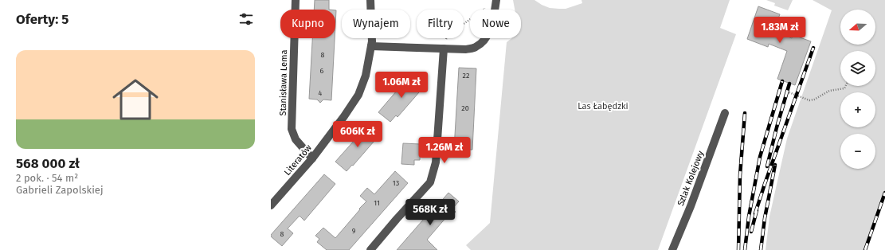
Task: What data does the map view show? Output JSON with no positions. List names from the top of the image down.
{
  "streets": {
    "street": ["Stanisława Lema", "Literatów", "Szlak Kolejowy"]
  },
  "crossings": [
    ["Stanisława Lema", "Literatów"]
  ],
  "parks": ["Las Łabędzki"],
  "house_numbers": [
    "8",
    "6",
    "22",
    "4",
    "20",
    "13",
    "11",
    "9",
    "8"
  ],
  "north": "left",
  "page": {
    "heading": "Oferty: 5",
    "map_buttons": ["+", "−"],
    "chip": [
      "Kupno",
      "Wynajem",
      "Filtry",
      "Nowe"
    ],
    "price": [
      "1.83M zł",
      "1.06M zł",
      "606K zł",
      "1.26M zł",
      "568K zł"
    ],
    "list": [
      {
        "name": "568 000 zł",
        "note": "2 pok. · 54 m² · Gabrieli Zapolskiej"
      }
    ]
  }
}
